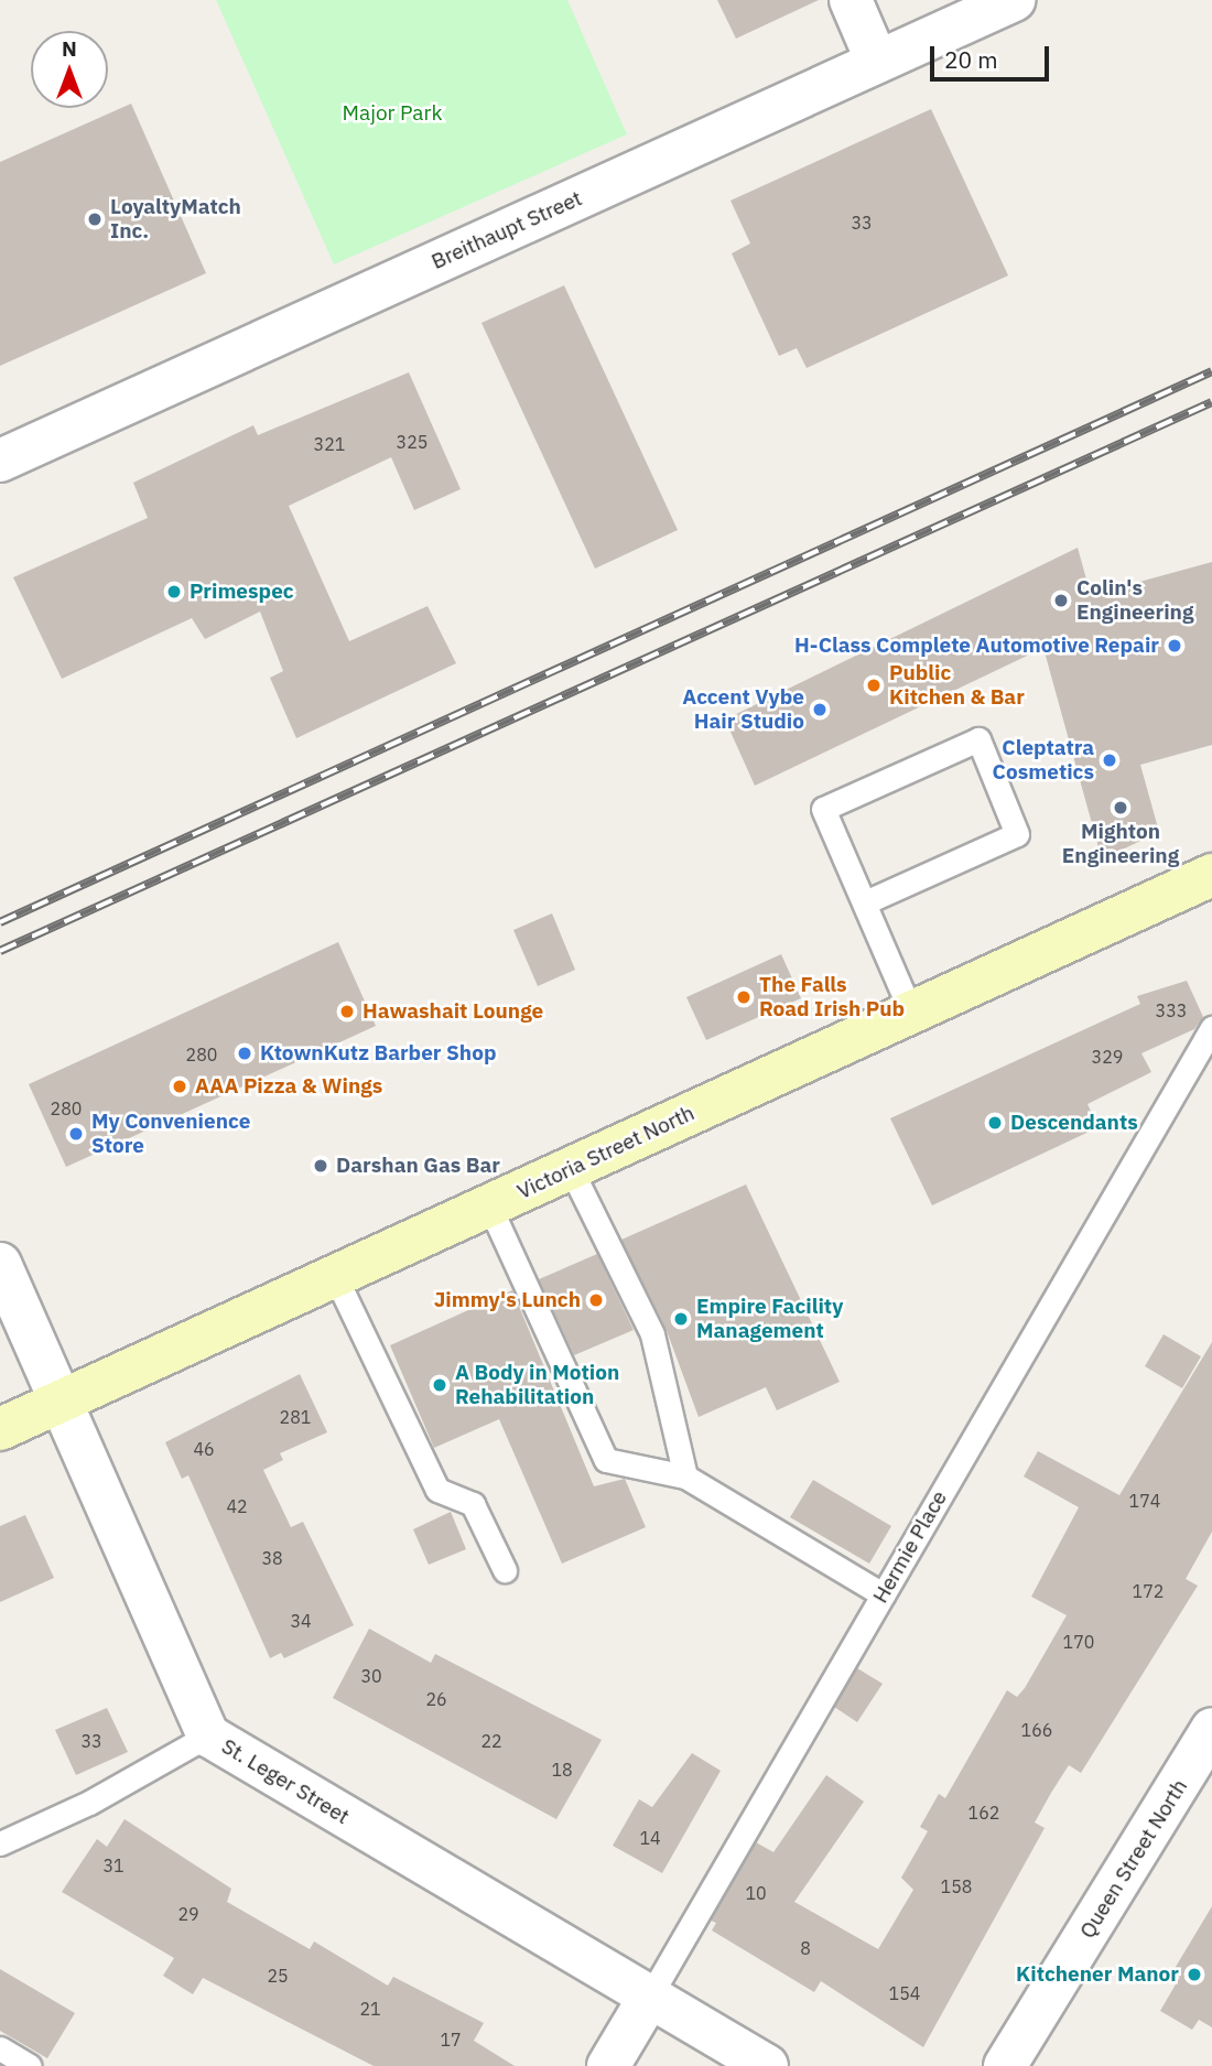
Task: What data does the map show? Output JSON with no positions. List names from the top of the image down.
{
  "streets": {
    "main road": ["Victoria Street North"],
    "street": [
      "Breithaupt Street",
      "Hermie Place",
      "St. Leger Street",
      "Queen Street North"
    ]
  },
  "crossings": [
    ["Victoria Street North", "St. Leger Street"],
    ["Hermie Place", "St. Leger Street"]
  ],
  "parks": ["Major Park"],
  "places": [
    "LoyaltyMatch Inc.",
    "Primespec",
    "Colin's Engineering",
    "H-Class Complete Automotive Repair",
    "Public Kitchen & Bar",
    "Accent Vybe Hair Studio",
    "Cleptatra Cosmetics",
    "Mighton Engineering",
    "The Falls Road Irish Pub",
    "Hawashait Lounge",
    "KtownKutz Barber Shop",
    "AAA Pizza & Wings",
    "Descendants",
    "My Convenience Store",
    "Darshan Gas Bar",
    "Jimmy's Lunch",
    "Empire Facility Management",
    "A Body in Motion Rehabilitation",
    "Kitchener Manor"
  ],
  "house_numbers": [
    "33",
    "325",
    "321",
    "333",
    "280",
    "329",
    "280",
    "281",
    "46",
    "174",
    "42",
    "38",
    "172",
    "34",
    "170",
    "30",
    "26",
    "166",
    "33",
    "22",
    "18",
    "162",
    "14",
    "31",
    "158",
    "10",
    "29",
    "8",
    "25",
    "154",
    "21",
    "17"
  ],
  "scale_bar": "20 m",
  "north": "top"
}
